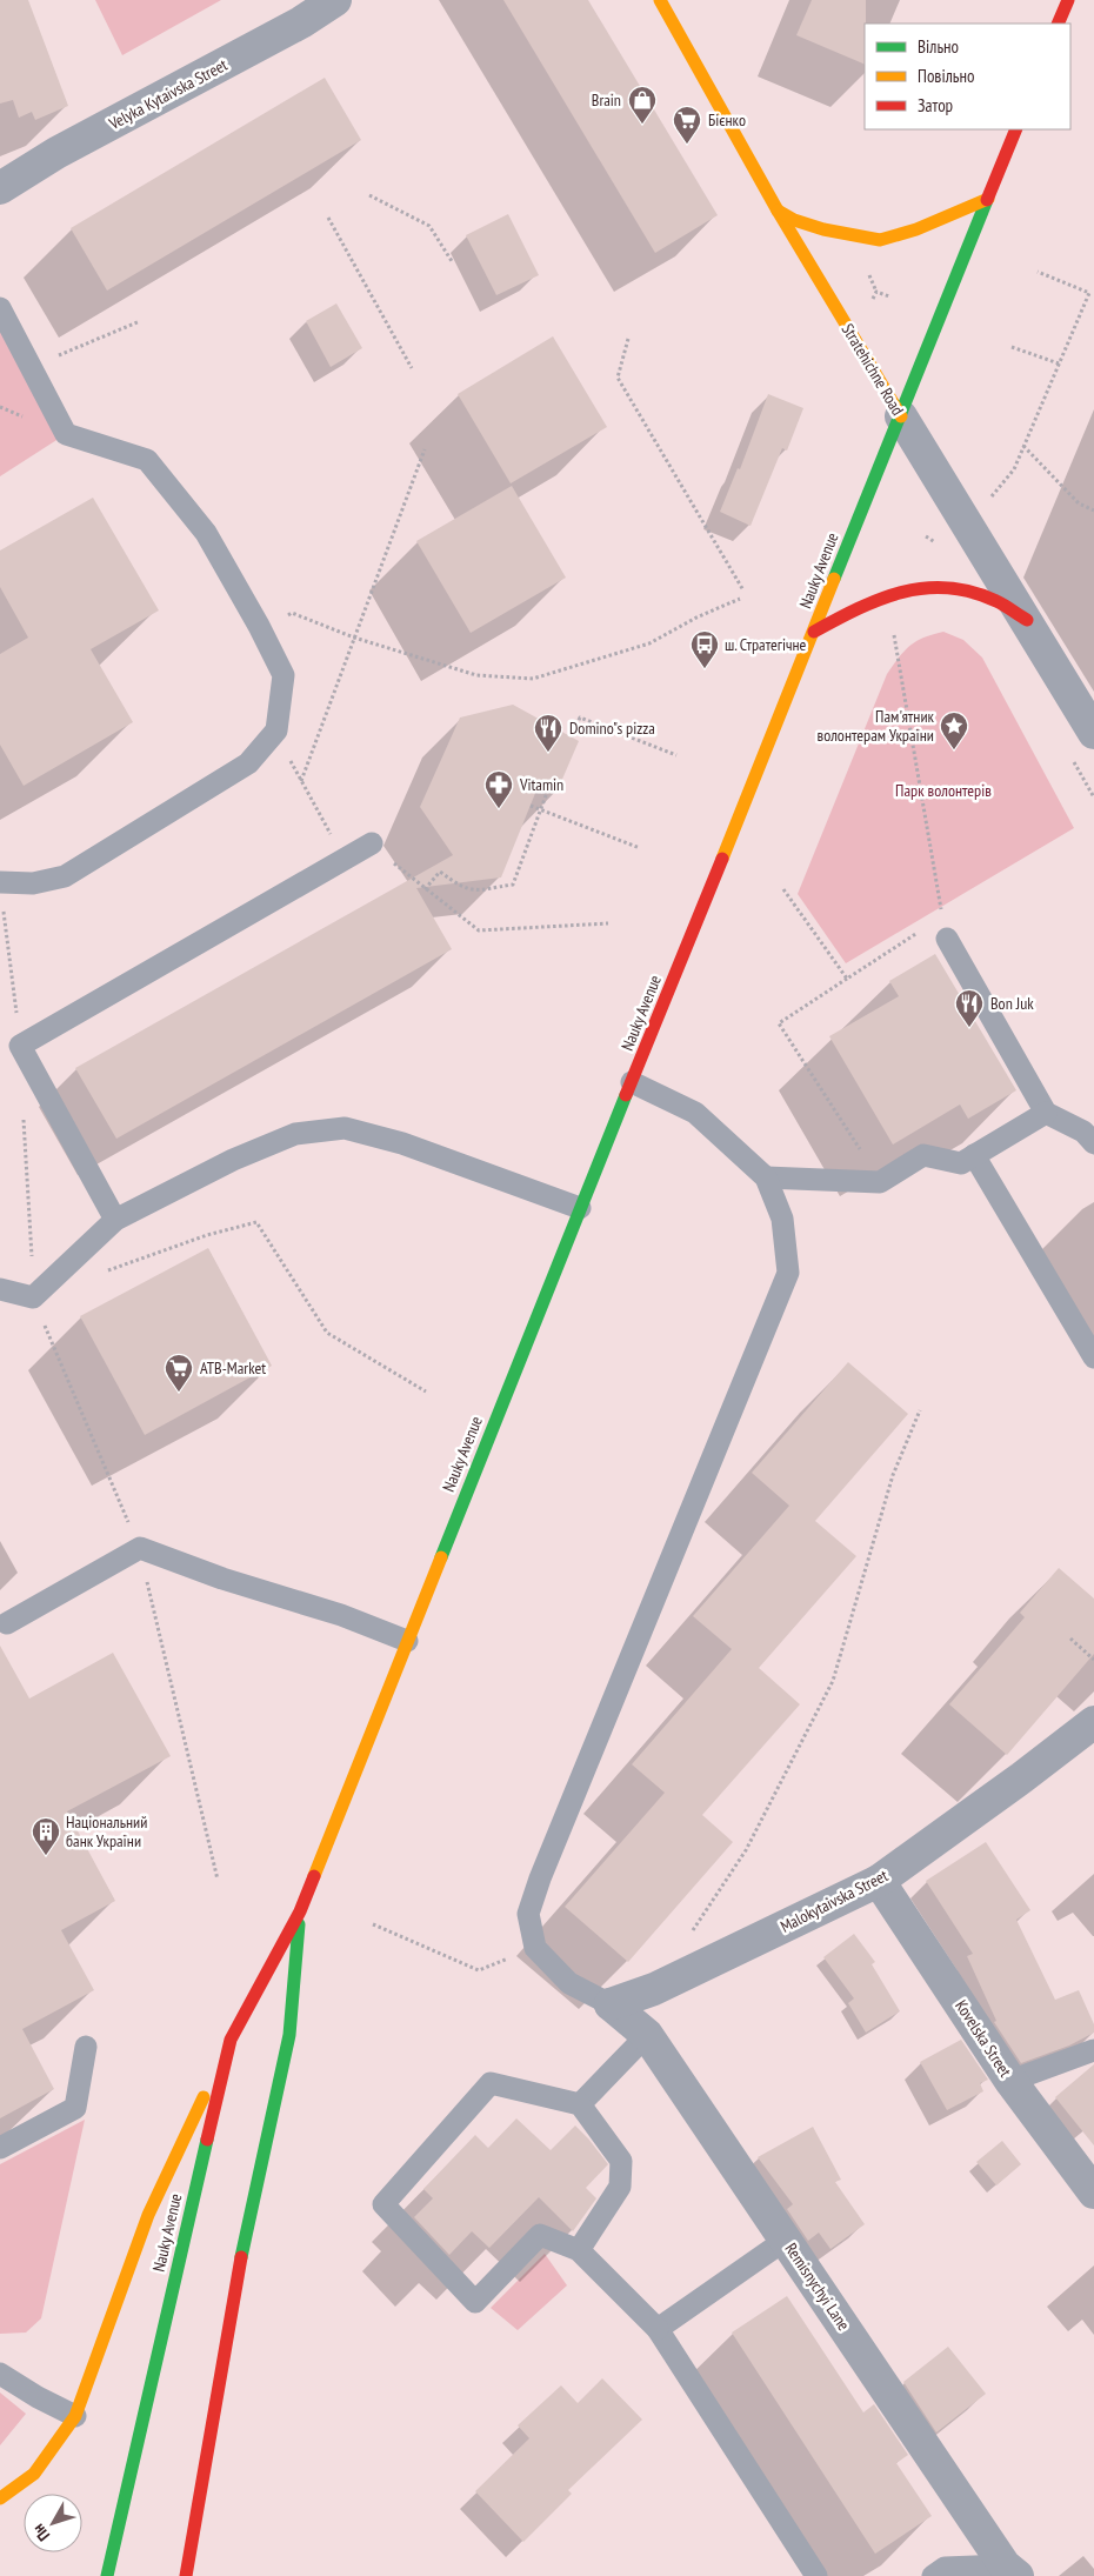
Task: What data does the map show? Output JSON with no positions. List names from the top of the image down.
{
  "streets": {
    "main road": ["Stratehichne Road", "Nauky Avenue"],
    "street": [
      "Velyka Kytaivska Street",
      "Malokytaivska Street",
      "Kovelska Street",
      "Remisnychyi Lane"
    ]
  },
  "crossings": [
    ["Stratehichne Road", "Nauky Avenue"],
    ["Malokytaivska Street", "Kovelska Street"],
    ["Malokytaivska Street", "Remisnychyi Lane"]
  ],
  "parks": ["Парк волонтерів"],
  "places": {
    "shop": ["Brain"],
    "supermarket": ["Бієнко", "ATB-Market"],
    "bus stop": ["ш. Стратегічне"],
    "place": ["Пам'ятник волонтерам України"],
    "restaurant": ["Domino\"s pizza", "Bon Juk"],
    "pharmacy": ["Vitamin"],
    "building": ["Національний банк України"]
  },
  "legend": ["Вільно", "Повільно", "Затор"],
  "north": "bottom left"
}
